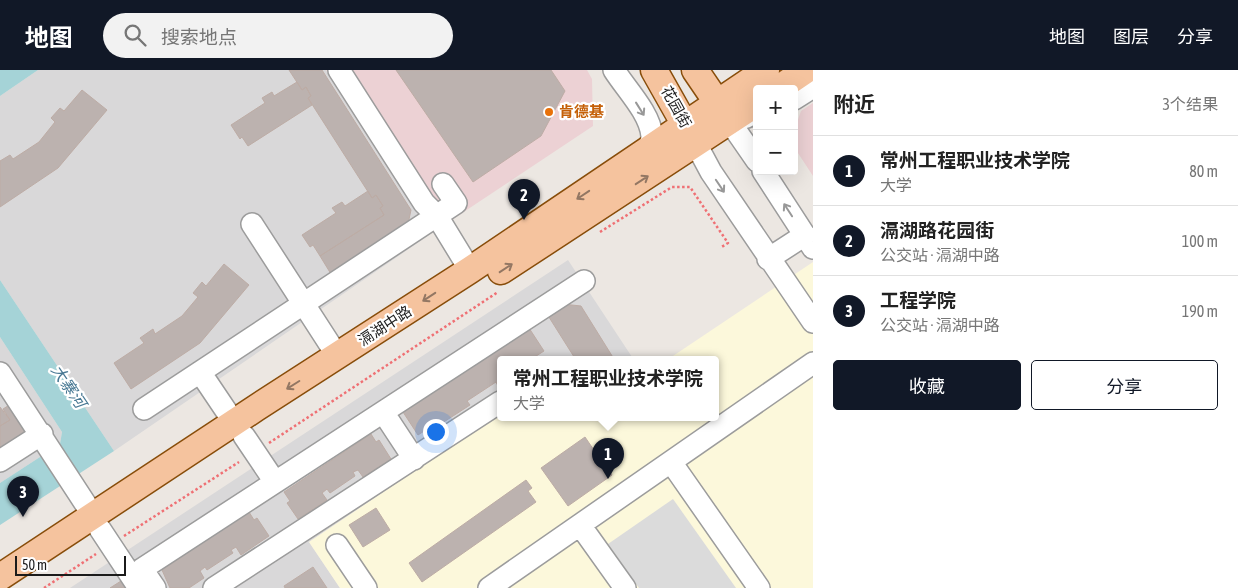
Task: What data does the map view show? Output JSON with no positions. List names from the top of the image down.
{
  "streets": {
    "main road": ["花园街", "滆湖中路"]
  },
  "crossings": [
    ["花园街", "滆湖中路"]
  ],
  "water": ["大寨河"],
  "places": ["肯德基"],
  "scale_bar": "50 m",
  "page": {
    "header": "地图",
    "search": "搜索地点",
    "nav": ["地图", "图层", "分享"],
    "heading": ["附近", "3个结果"],
    "map_buttons": ["+", "−"],
    "list": [
      {
        "mark": "1",
        "name": "常州工程职业技术学院",
        "note": "大学",
        "value": "80 m"
      },
      {
        "mark": "2",
        "name": "滆湖路花园街",
        "note": "公交站 · 滆湖中路",
        "value": "100 m"
      },
      {
        "mark": "3",
        "name": "工程学院",
        "note": "公交站 · 滆湖中路",
        "value": "190 m"
      }
    ],
    "pins": ["2", "1", "3"],
    "buttons": ["收藏", "分享"],
    "popup": ["常州工程职业技术学院", "大学"],
    "scale": "50 m"
  }
}
